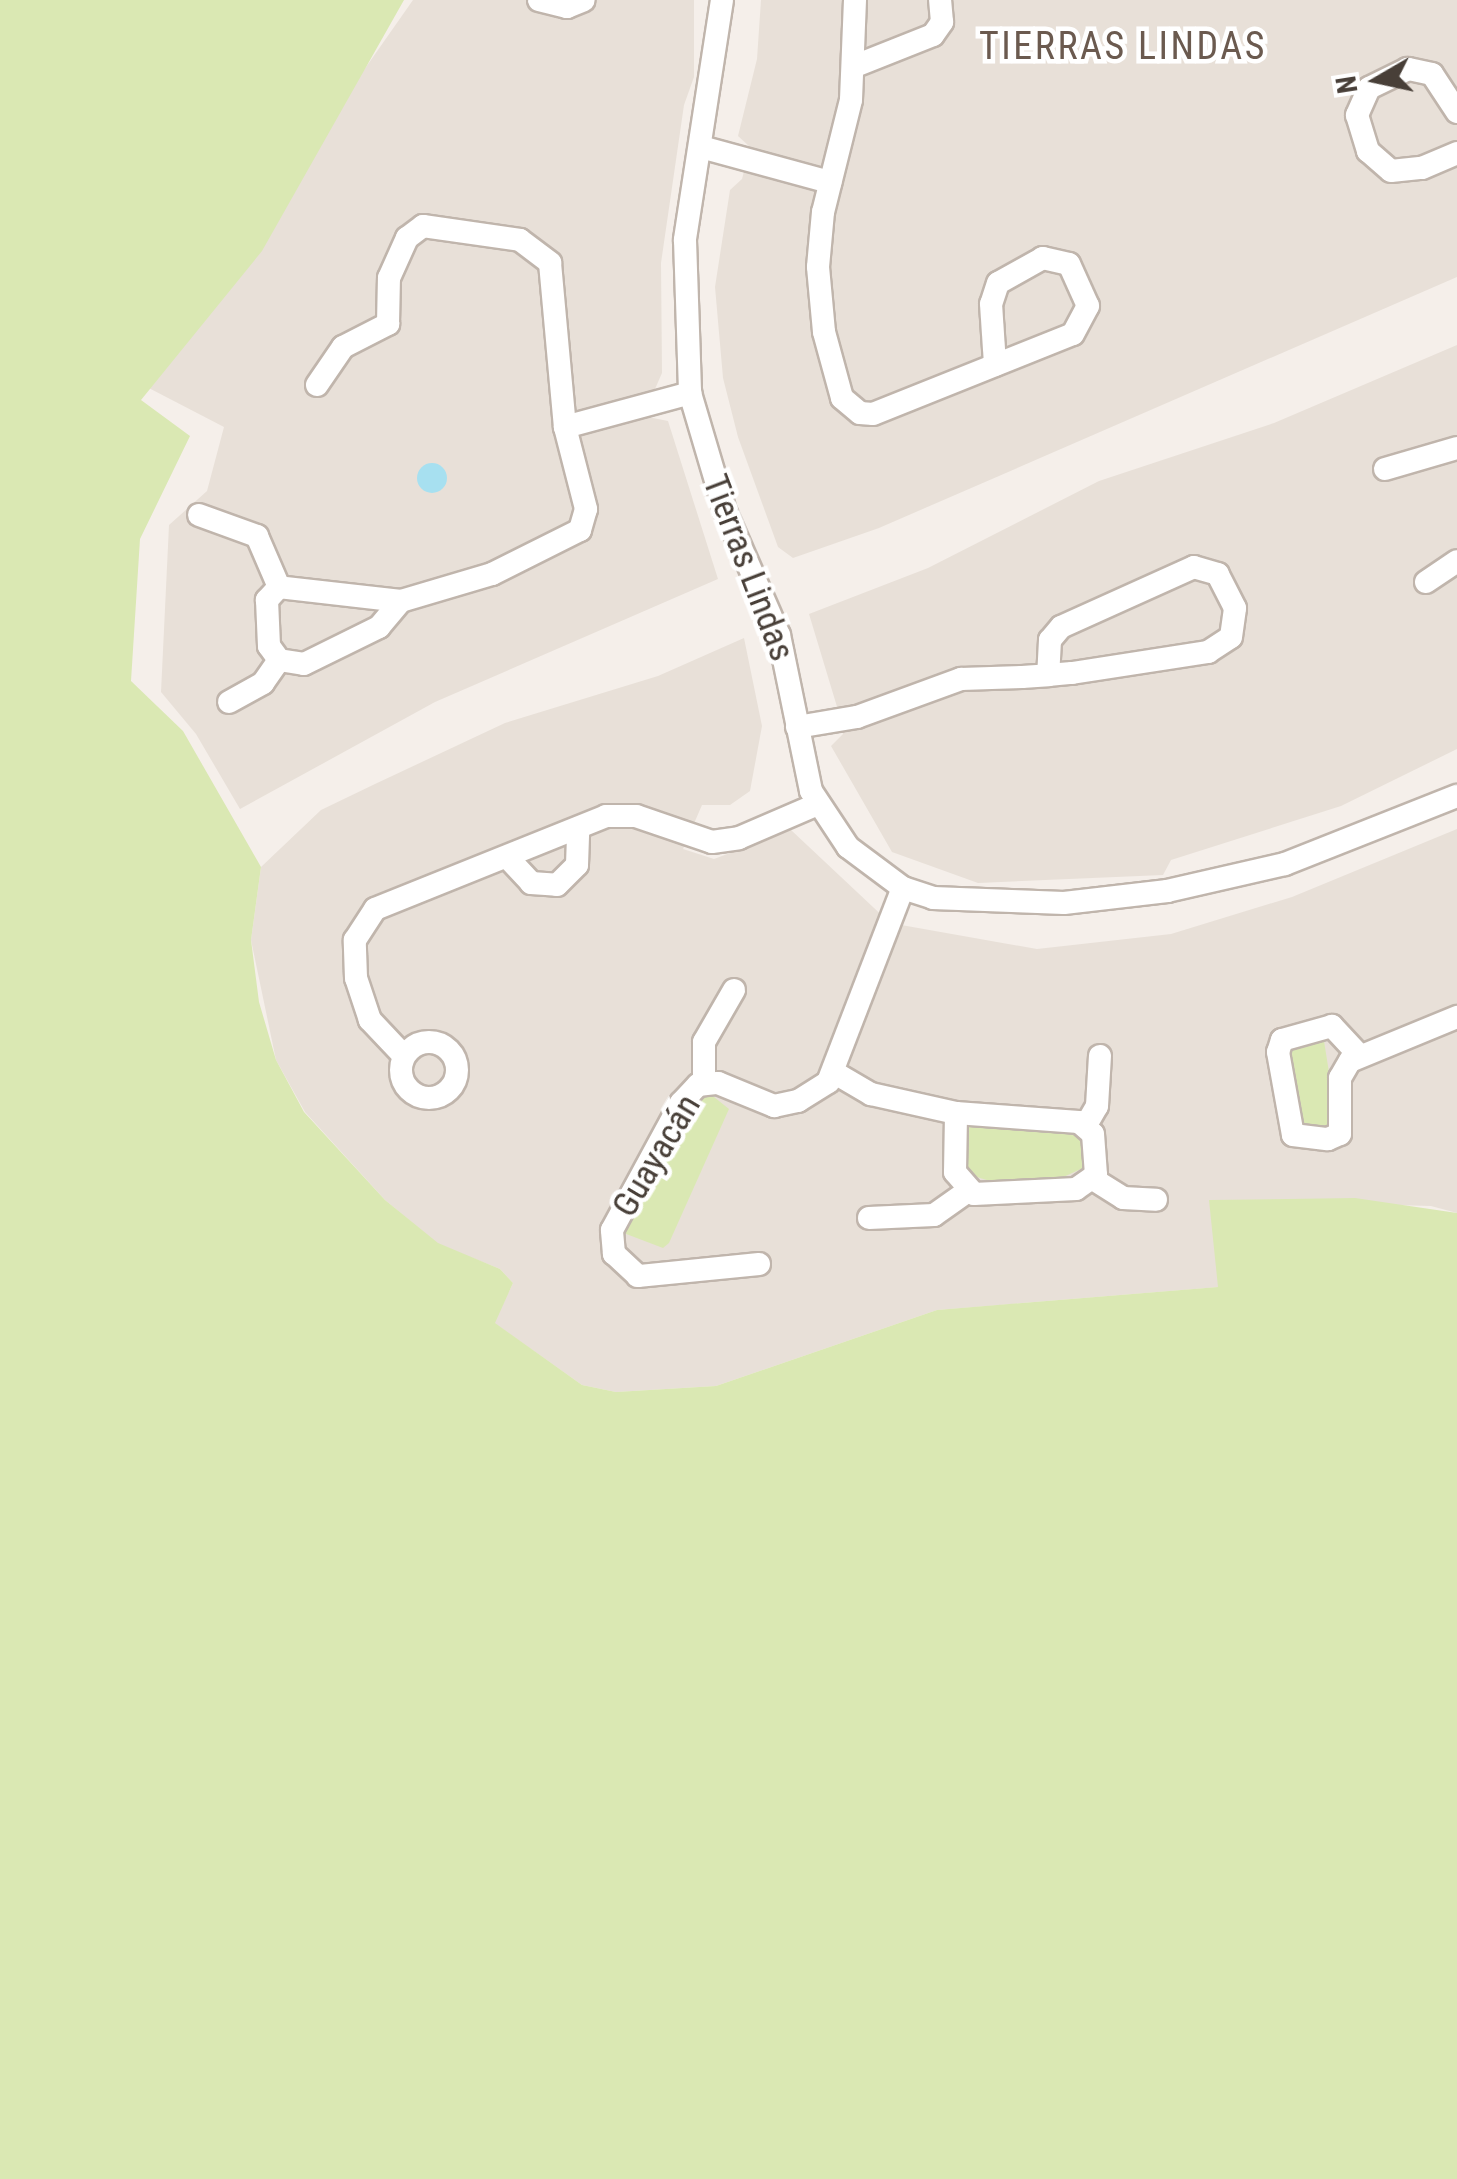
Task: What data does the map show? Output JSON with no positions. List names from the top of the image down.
{
  "streets": {
    "street": ["Tierras Lindas", "Guayacán"]
  },
  "districts": ["TIERRAS LINDAS"],
  "north": "left"
}
